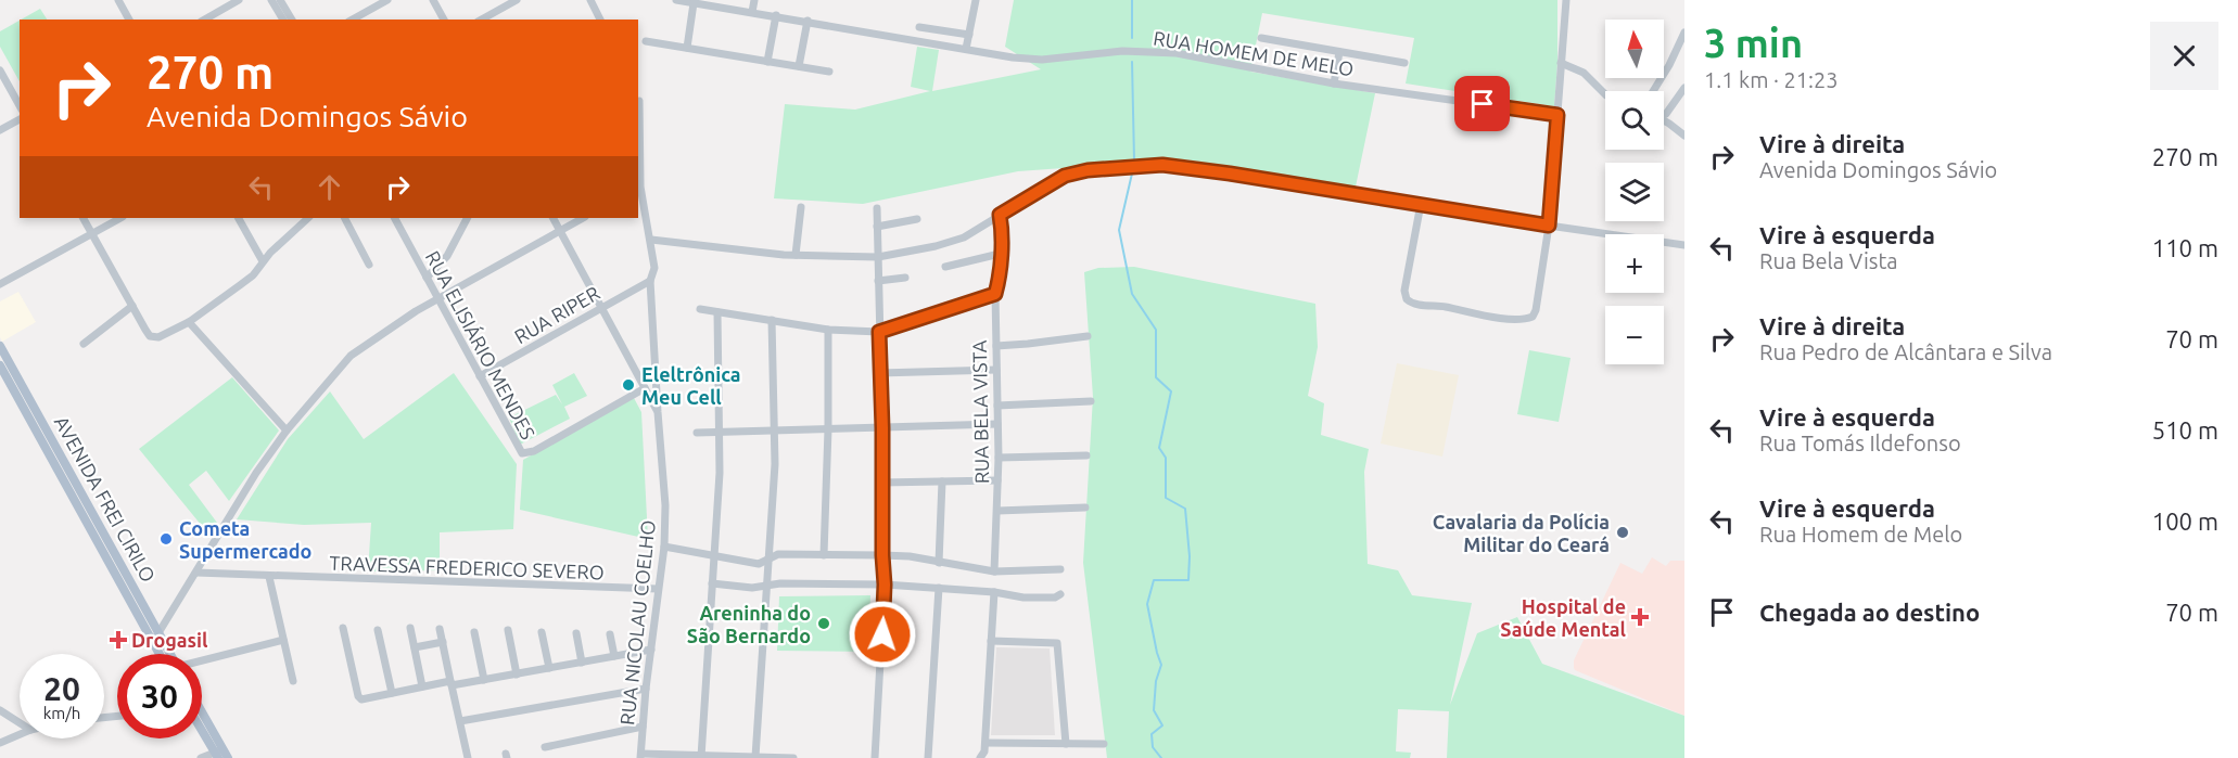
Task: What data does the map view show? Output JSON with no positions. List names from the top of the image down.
{
  "streets": {
    "main road": ["AVENIDA FREI CIRILO"],
    "street": [
      "RUA HOMEM DE MELO",
      "RUA RIPER",
      "RUA ELISIÁRIO MENDES",
      "RUA BELA VISTA",
      "TRAVESSA FREDERICO SEVERO",
      "RUA NICOLAU COELHO"
    ]
  },
  "crossings": [
    ["RUA RIPER", "RUA ELISIÁRIO MENDES"],
    ["RUA RIPER", "RUA NICOLAU COELHO"],
    ["TRAVESSA FREDERICO SEVERO", "RUA NICOLAU COELHO"]
  ],
  "places": {
    "other": [
      "Eleltrônica Meu Cell",
      "Cavalaria da Polícia Militar do Ceará",
      "Cometa Supermercado",
      "Areninha do São Bernardo"
    ],
    "health": ["Hospital de Saúde Mental", "Drogasil"]
  },
  "north": "top",
  "page": {
    "heading": ["3 min", "1.1 km · 21:23"],
    "map_buttons": ["+", "−"],
    "turn": ["270 m", "Avenida Domingos Sávio"],
    "list": [
      {
        "name": "Vire à direita",
        "note": "Avenida Domingos Sávio",
        "value": "270 m"
      },
      {
        "name": "Vire à esquerda",
        "note": "Rua Bela Vista",
        "value": "110 m"
      },
      {
        "name": "Vire à direita",
        "note": "Rua Pedro de Alcântara e Silva",
        "value": "70 m"
      },
      {
        "name": "Vire à esquerda",
        "note": "Rua Tomás Ildefonso",
        "value": "510 m"
      },
      {
        "name": "Vire à esquerda",
        "note": "Rua Homem de Melo",
        "value": "100 m"
      },
      {
        "name": "Chegada ao destino",
        "value": "70 m"
      }
    ],
    "speed": "20 km/h",
    "limit": "30"
  }
}
